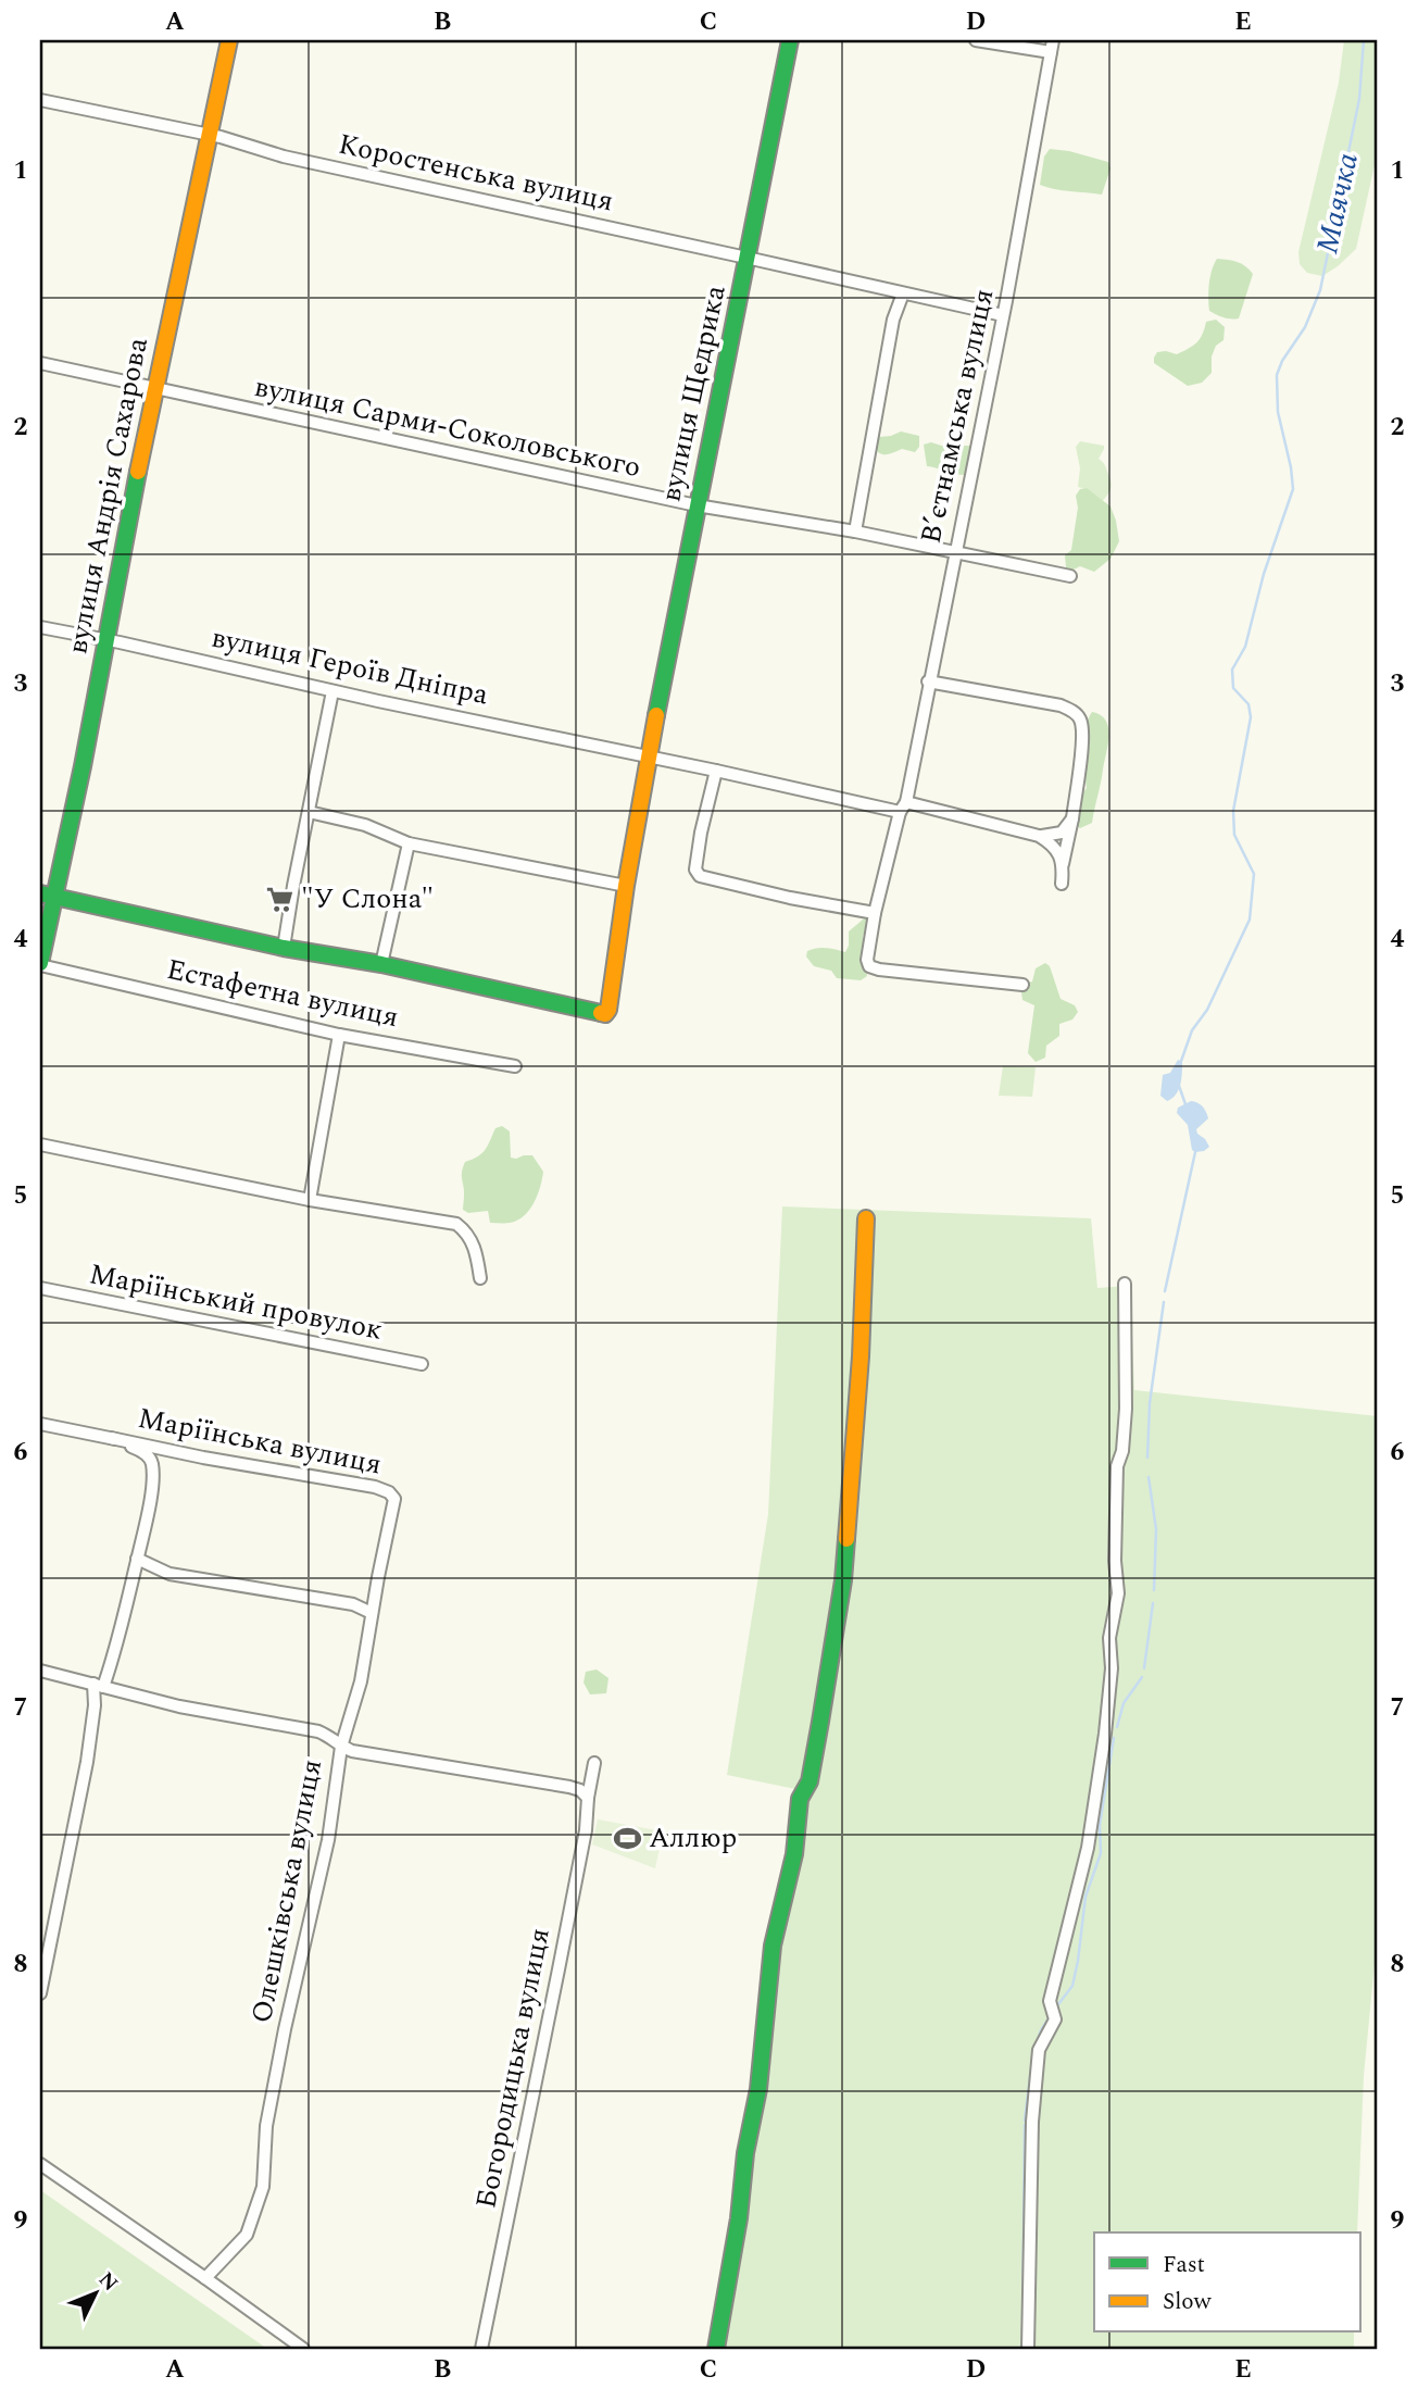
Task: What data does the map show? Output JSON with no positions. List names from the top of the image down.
{
  "streets": {
    "street": [
      "Коростенська вулиця",
      "вулиця Щедрика",
      "Вʼєтнамська вулиця",
      "вулиця Сарми-Соколовського",
      "вулиця Андрія Сахарова",
      "вулиця Героїв Дніпра",
      "Естафетна вулиця",
      "Маріїнський провулок",
      "Маріїнська вулиця",
      "Олешківська вулиця",
      "Богородицька вулиця"
    ]
  },
  "crossings": [
    ["Коростенська вулиця", "вулиця Щедрика"],
    ["Коростенська вулиця", "Вʼєтнамська вулиця"],
    ["Коростенська вулиця", "вулиця Андрія Сахарова"],
    ["вулиця Щедрика", "вулиця Сарми-Соколовського"],
    ["вулиця Щедрика", "вулиця Героїв Дніпра"],
    ["Вʼєтнамська вулиця", "вулиця Сарми-Соколовського"],
    ["Вʼєтнамська вулиця", "вулиця Героїв Дніпра"],
    ["вулиця Сарми-Соколовського", "вулиця Андрія Сахарова"],
    ["вулиця Андрія Сахарова", "вулиця Героїв Дніпра"],
    ["вулиця Андрія Сахарова", "Естафетна вулиця"],
    ["Маріїнська вулиця", "Олешківська вулиця"]
  ],
  "water": ["Маячка"],
  "places": {
    "supermarket": ["\"У Слона\""],
    "sports": ["Аллюр"]
  },
  "legend": ["Fast", "Slow"],
  "north": "top right",
  "grid": {
    "columns": [
      "A",
      "B",
      "C",
      "D",
      "E"
    ],
    "rows": [
      "1",
      "2",
      "3",
      "4",
      "5",
      "6",
      "7",
      "8",
      "9"
    ]
  }
}
